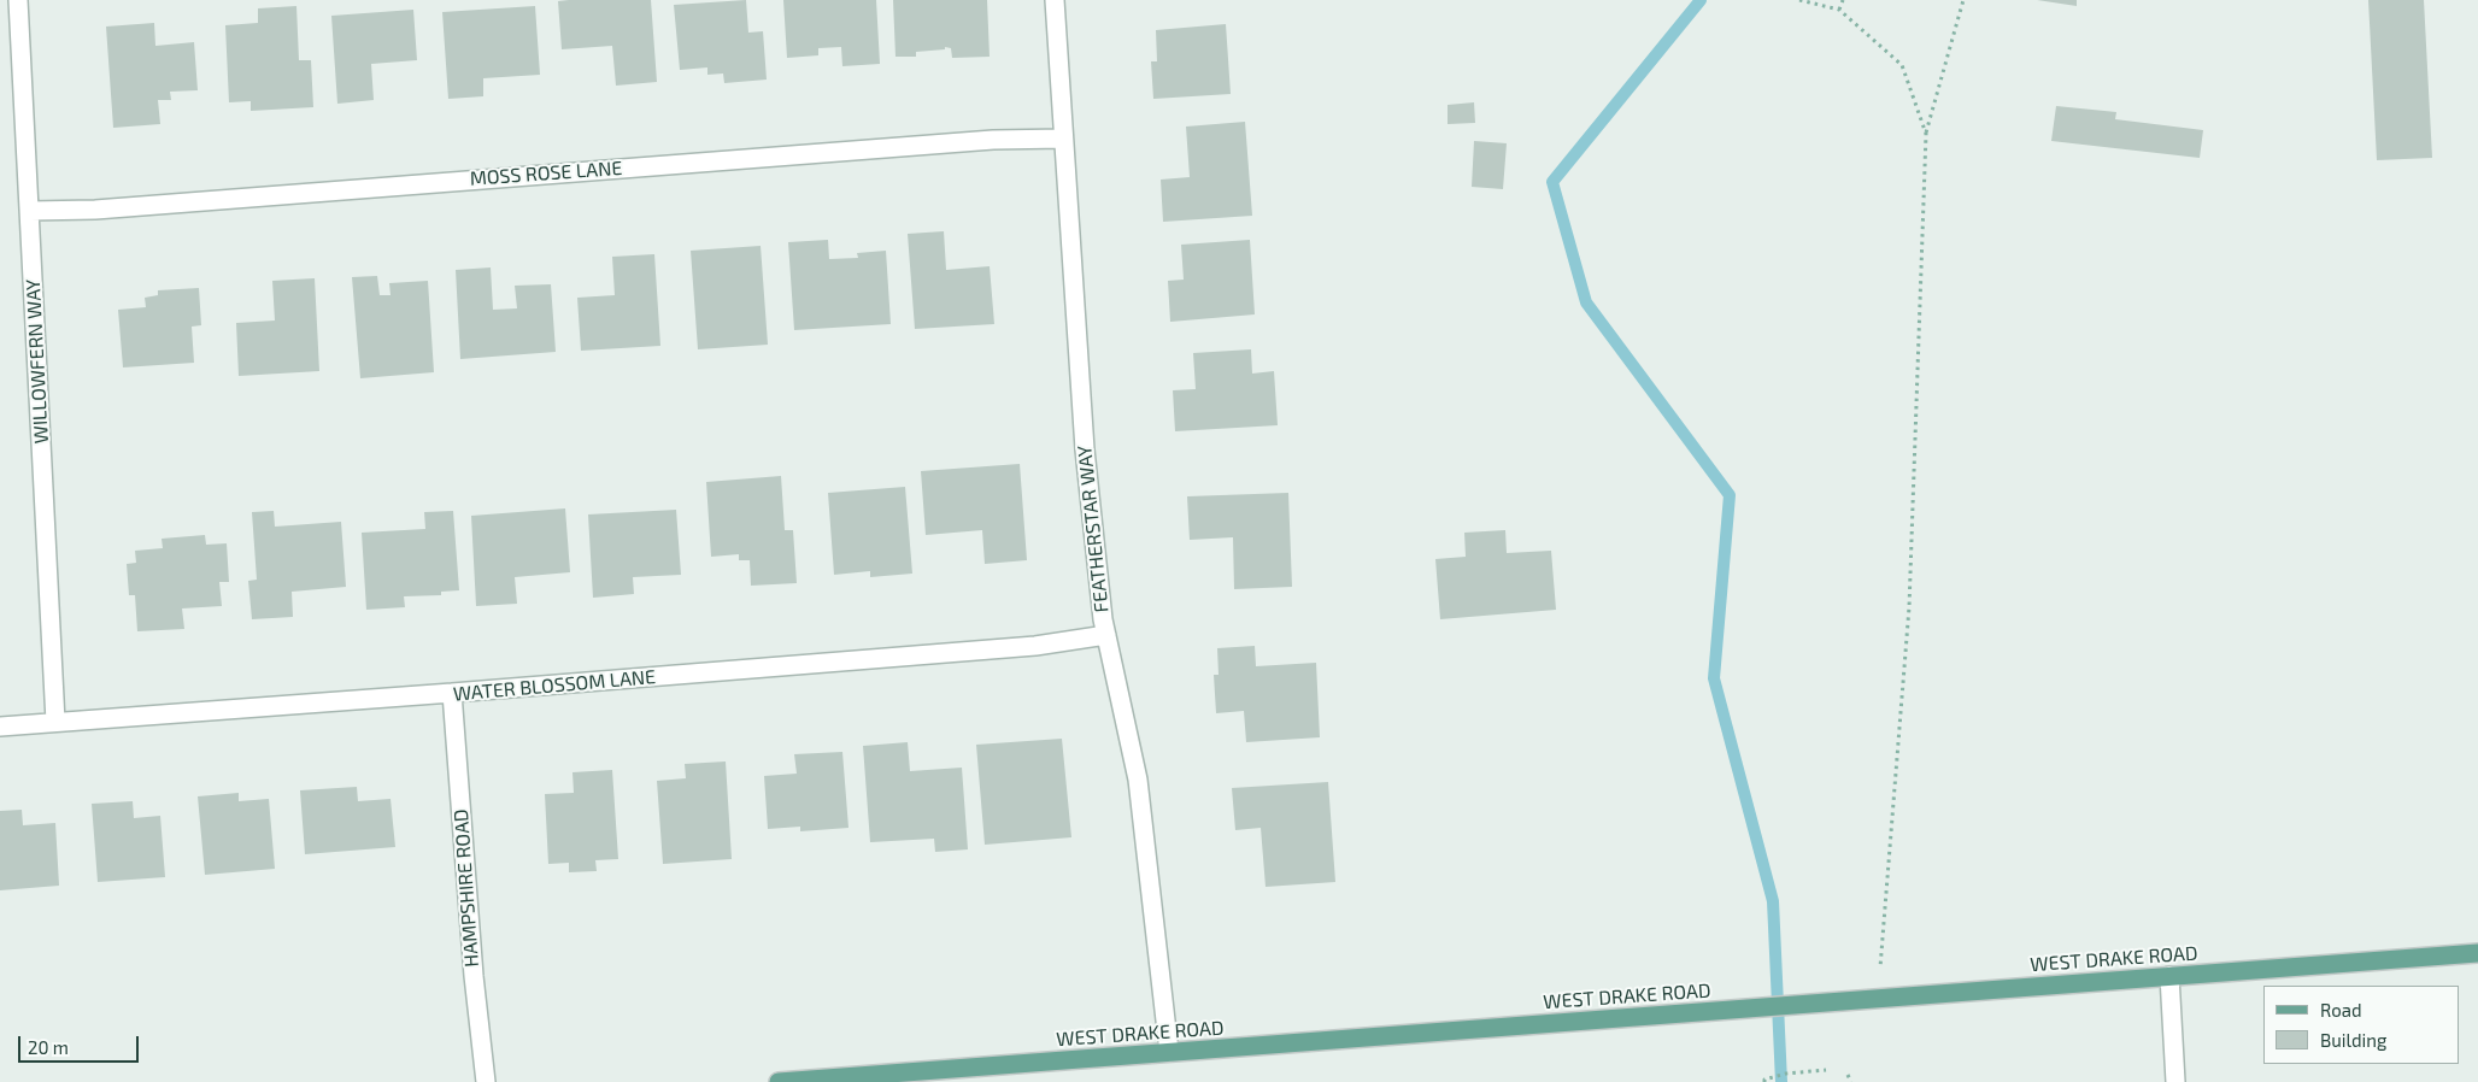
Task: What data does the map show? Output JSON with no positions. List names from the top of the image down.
{
  "streets": {
    "main road": ["WEST DRAKE ROAD"],
    "street": [
      "MOSS ROSE LANE",
      "WILLOWFERN WAY",
      "FEATHERSTAR WAY",
      "WATER BLOSSOM LANE",
      "HAMPSHIRE ROAD"
    ]
  },
  "crossings": [
    ["MOSS ROSE LANE", "WILLOWFERN WAY"],
    ["MOSS ROSE LANE", "FEATHERSTAR WAY"],
    ["WILLOWFERN WAY", "WATER BLOSSOM LANE"],
    ["FEATHERSTAR WAY", "WATER BLOSSOM LANE"],
    ["FEATHERSTAR WAY", "WEST DRAKE ROAD"],
    ["WATER BLOSSOM LANE", "HAMPSHIRE ROAD"]
  ],
  "legend": ["Road", "Building"],
  "scale_bar": "20 m"
}
